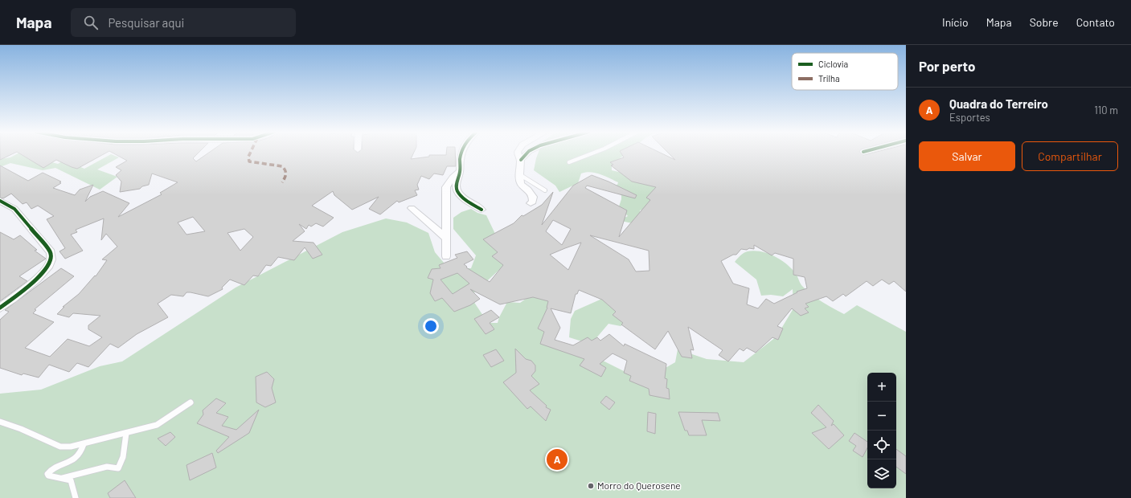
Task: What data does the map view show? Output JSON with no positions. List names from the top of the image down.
{
  "places": ["Morro do Querosene"],
  "legend": ["Ciclovia", "Trilha"],
  "page": {
    "header": "Mapa",
    "search": "Pesquisar aqui",
    "nav": [
      "Início",
      "Mapa",
      "Sobre",
      "Contato"
    ],
    "heading": "Por perto",
    "list": [
      {
        "mark": "A",
        "name": "Quadra do Terreiro",
        "note": "Esportes",
        "value": "110 m"
      }
    ],
    "buttons": ["Salvar", "Compartilhar"],
    "map_buttons": ["+", "−"],
    "pins": "A"
  }
}
